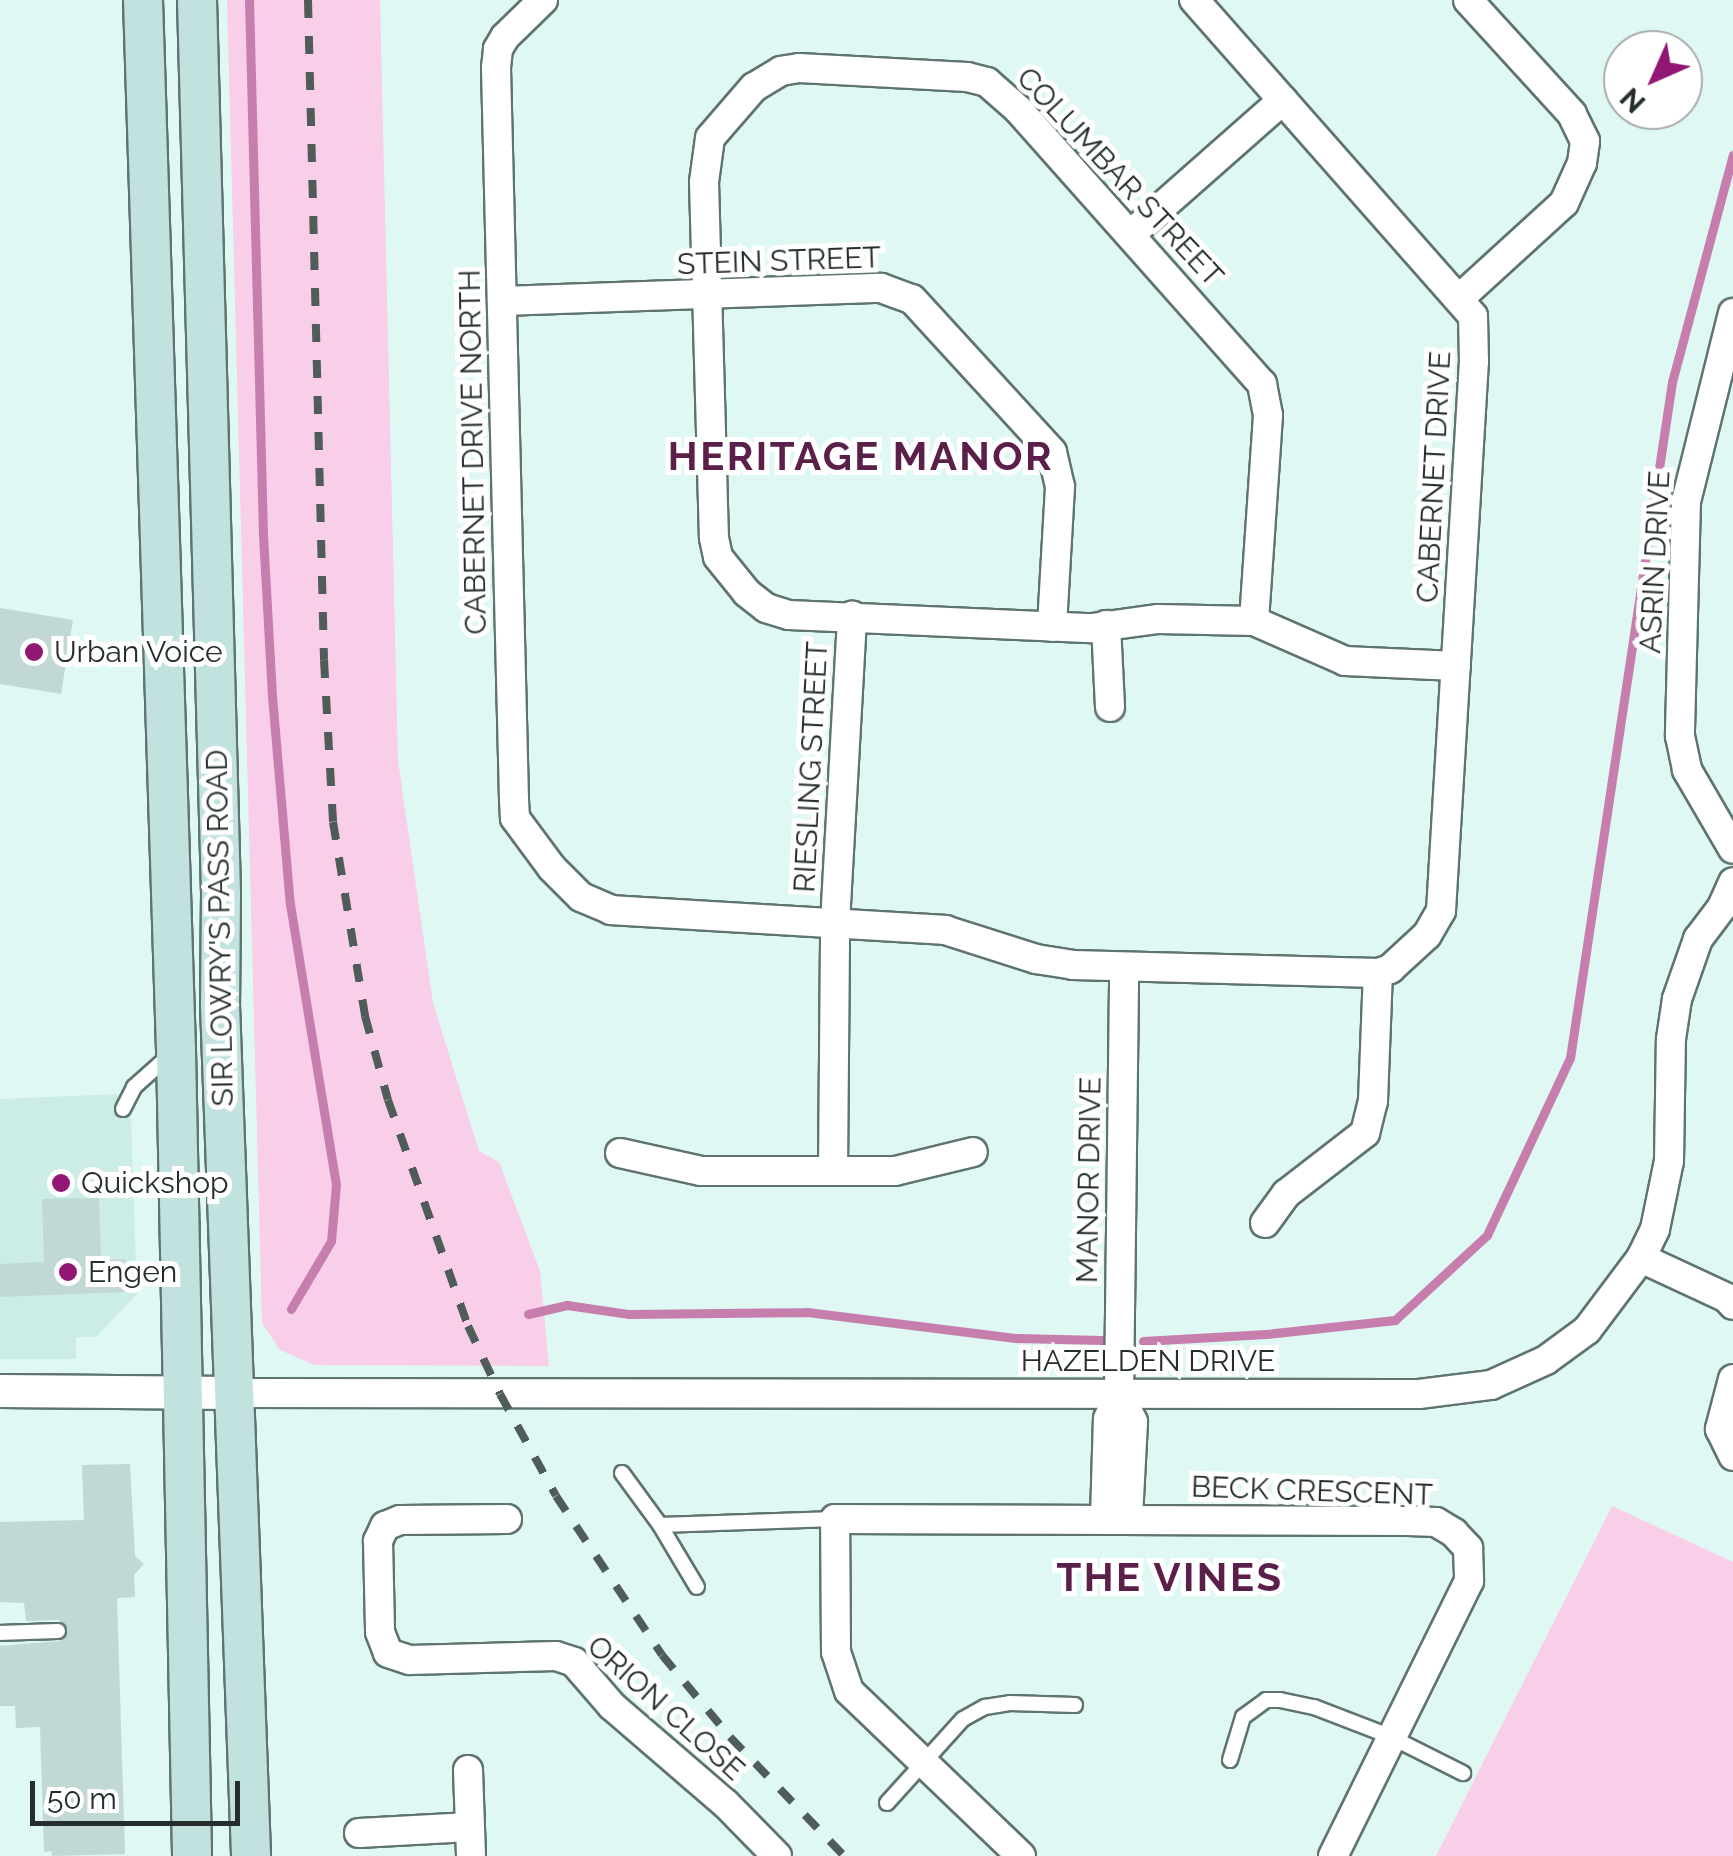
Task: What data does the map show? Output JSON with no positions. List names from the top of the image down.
{
  "streets": {
    "main road": ["SIR LOWRY'S PASS ROAD"],
    "street": [
      "COLUMBAR STREET",
      "STEIN STREET",
      "CABERNET DRIVE NORTH",
      "CABERNET DRIVE",
      "ASRIN DRIVE",
      "RIESLING STREET",
      "MANOR DRIVE",
      "HAZELDEN DRIVE",
      "BECK CRESCENT",
      "ORION CLOSE"
    ]
  },
  "crossings": [
    ["COLUMBAR STREET", "STEIN STREET"],
    ["COLUMBAR STREET", "CABERNET DRIVE"],
    ["COLUMBAR STREET", "RIESLING STREET"],
    ["STEIN STREET", "CABERNET DRIVE NORTH"],
    ["CABERNET DRIVE NORTH", "RIESLING STREET"],
    ["SIR LOWRY'S PASS ROAD", "HAZELDEN DRIVE"],
    ["MANOR DRIVE", "HAZELDEN DRIVE"]
  ],
  "districts": ["HERITAGE MANOR", "THE VINES"],
  "places": ["Urban Voice", "Quickshop", "Engen"],
  "scale_bar": "50 m",
  "north": "bottom left"
}
